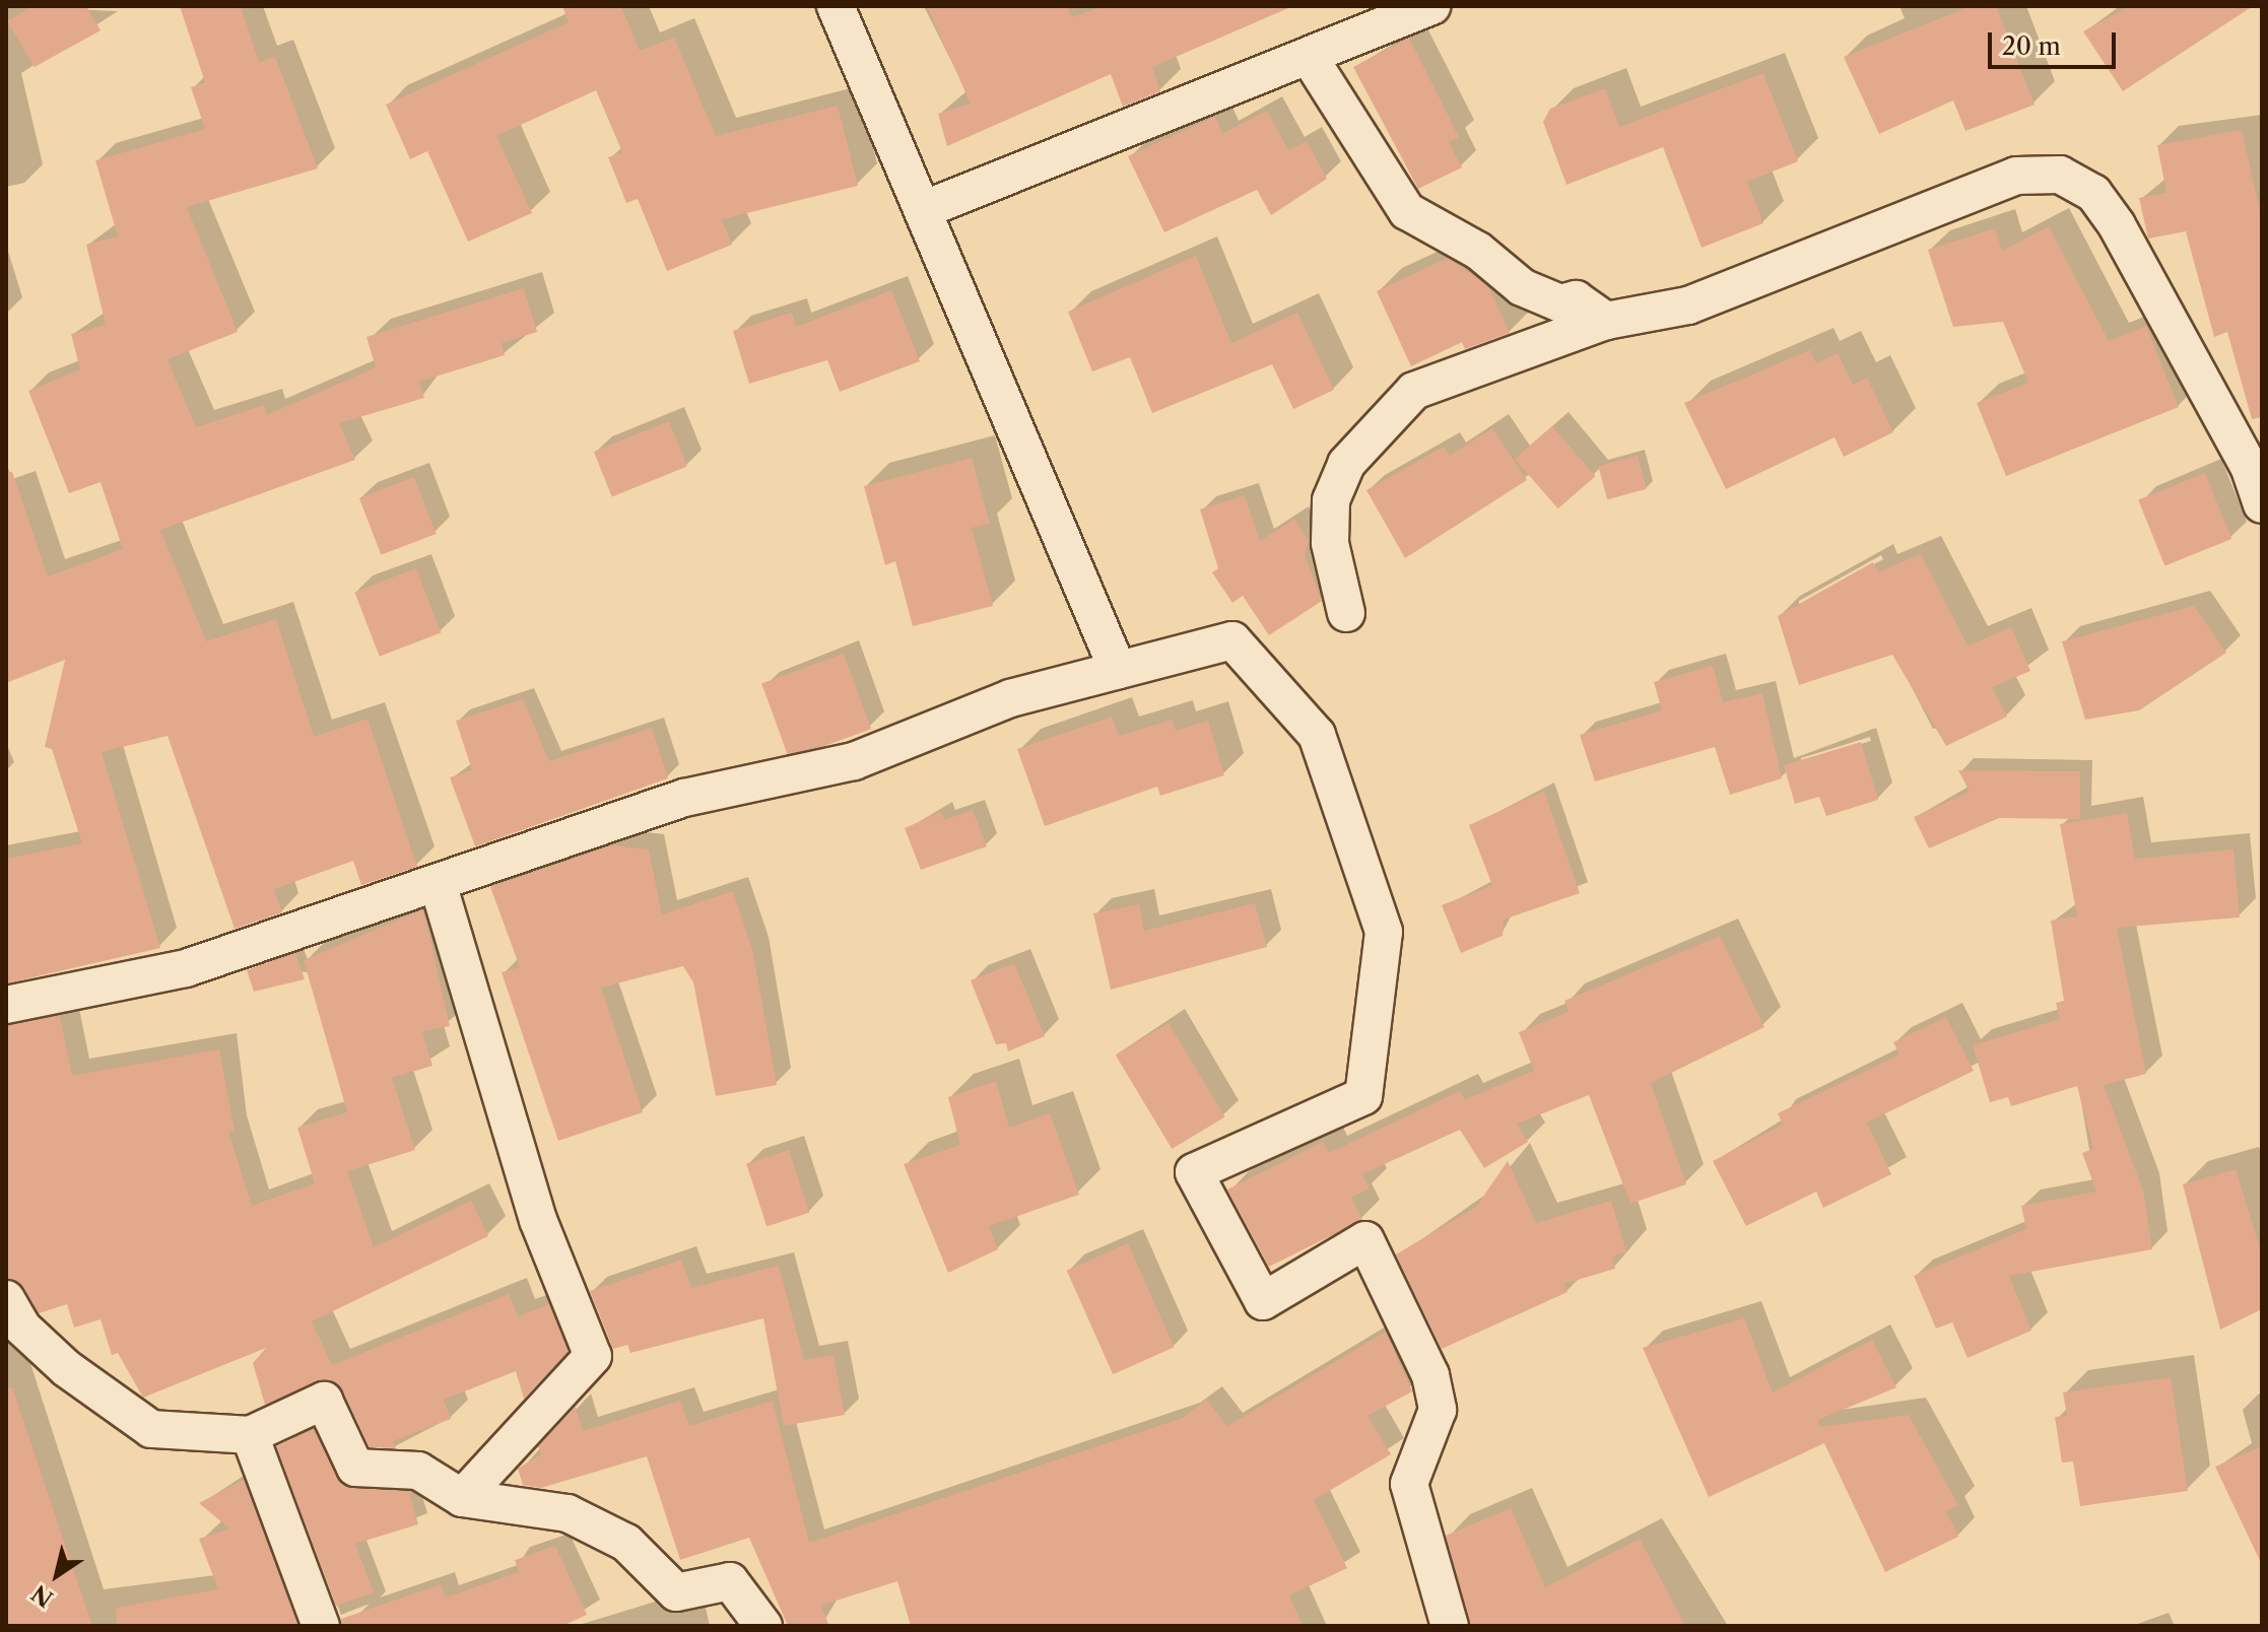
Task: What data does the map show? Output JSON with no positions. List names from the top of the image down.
{
  "scale_bar": "20 m",
  "north": "bottom left"
}
